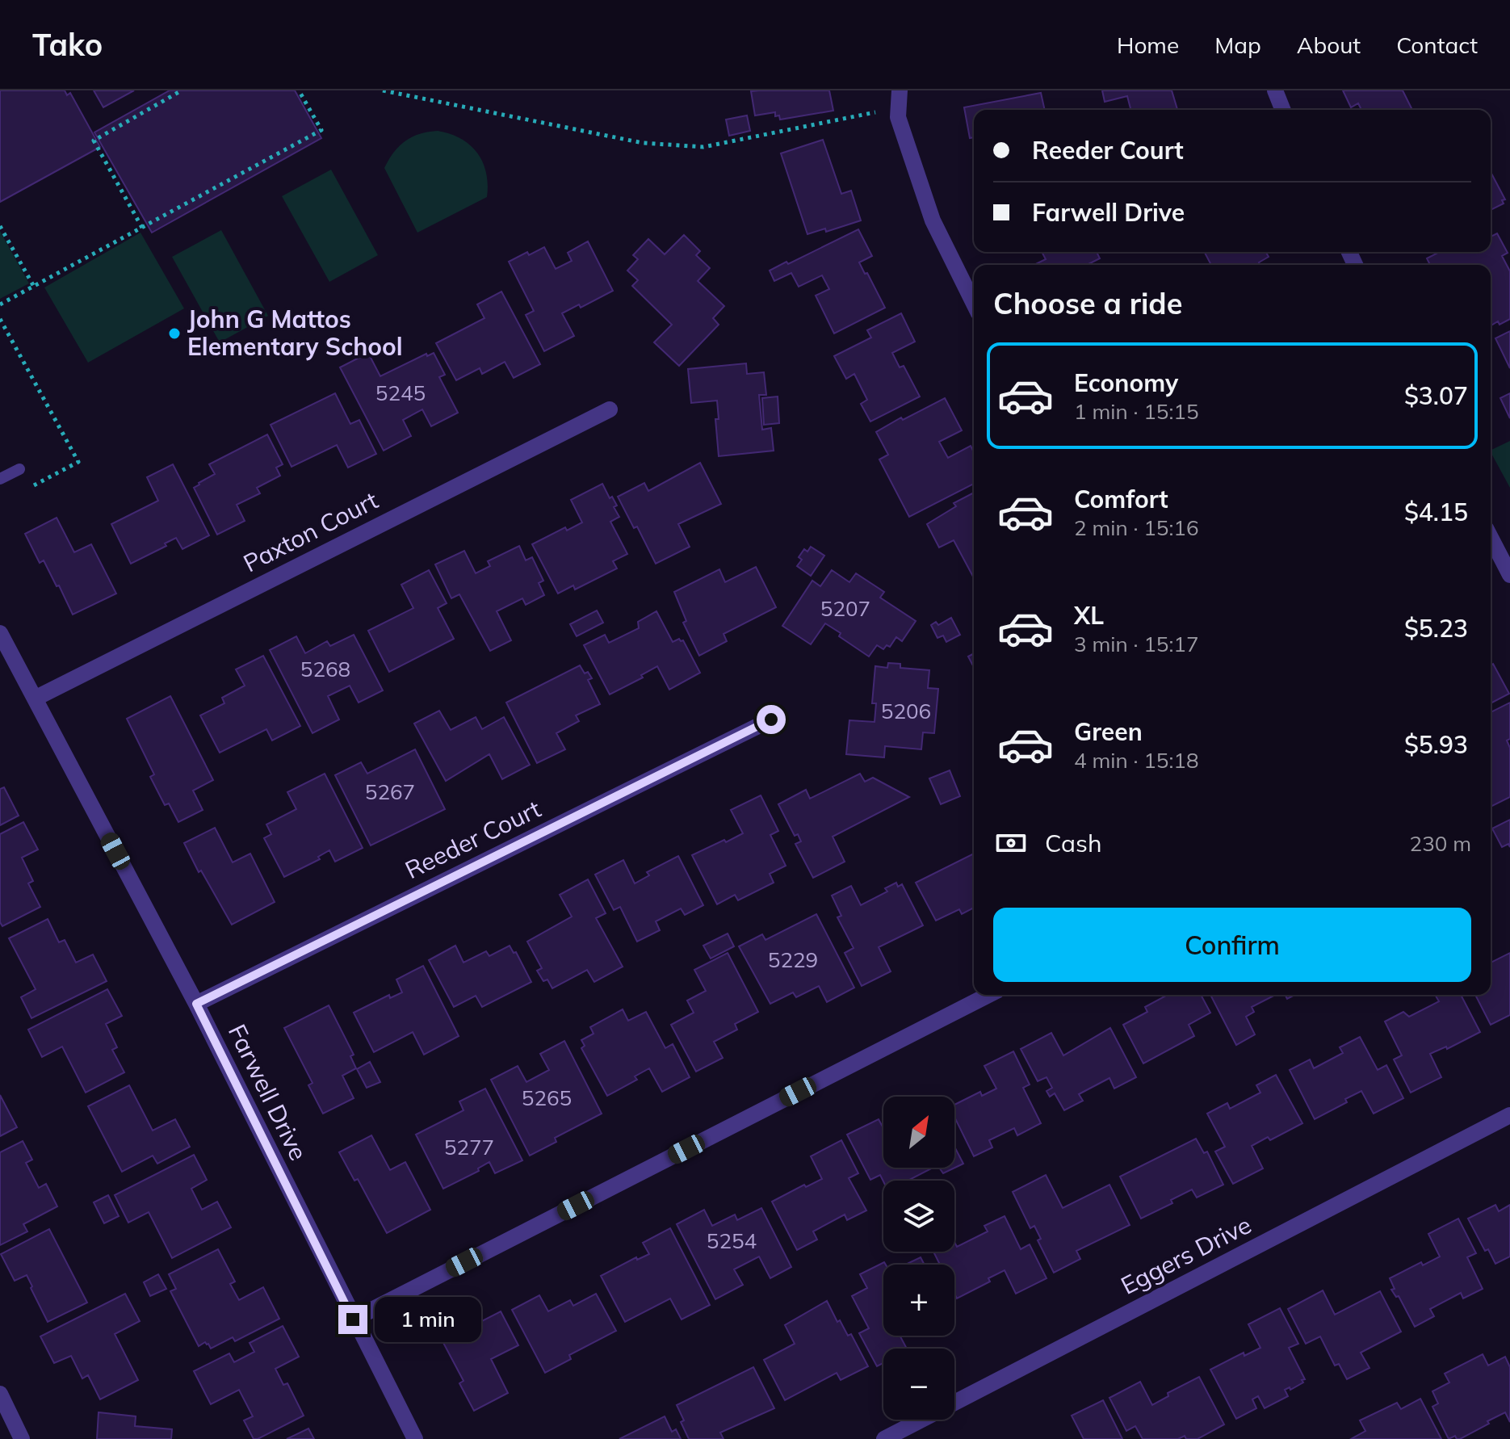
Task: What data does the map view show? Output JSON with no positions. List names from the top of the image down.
{
  "streets": {
    "street": [
      "Paxton Court",
      "Reeder Court",
      "Farwell Drive",
      "Eggers Drive"
    ]
  },
  "crossings": [
    ["Paxton Court", "Farwell Drive"],
    ["Reeder Court", "Farwell Drive"]
  ],
  "places": ["John G Mattos Elementary School"],
  "house_numbers": [
    "5245",
    "5207",
    "5268",
    "5206",
    "5267",
    "5229",
    "5265",
    "5277",
    "5254"
  ],
  "north": "top right",
  "page": {
    "header": "Tako",
    "nav": [
      "Home",
      "Map",
      "About",
      "Contact"
    ],
    "banner": ["Reeder Court", "Farwell Drive"],
    "heading": "Choose a ride",
    "list": [
      {
        "name": "Economy",
        "note": "1 min · 15:15",
        "value": "$3.07"
      },
      {
        "name": "Comfort",
        "note": "2 min · 15:16",
        "value": "$4.15"
      },
      {
        "name": "XL",
        "note": "3 min · 15:17",
        "value": "$5.23"
      },
      {
        "name": "Green",
        "note": "4 min · 15:18",
        "value": "$5.93"
      }
    ],
    "pay": ["Cash", "230 m"],
    "buttons": "Confirm",
    "map_buttons": ["+", "−"],
    "bubble": "1 min"
  }
}
